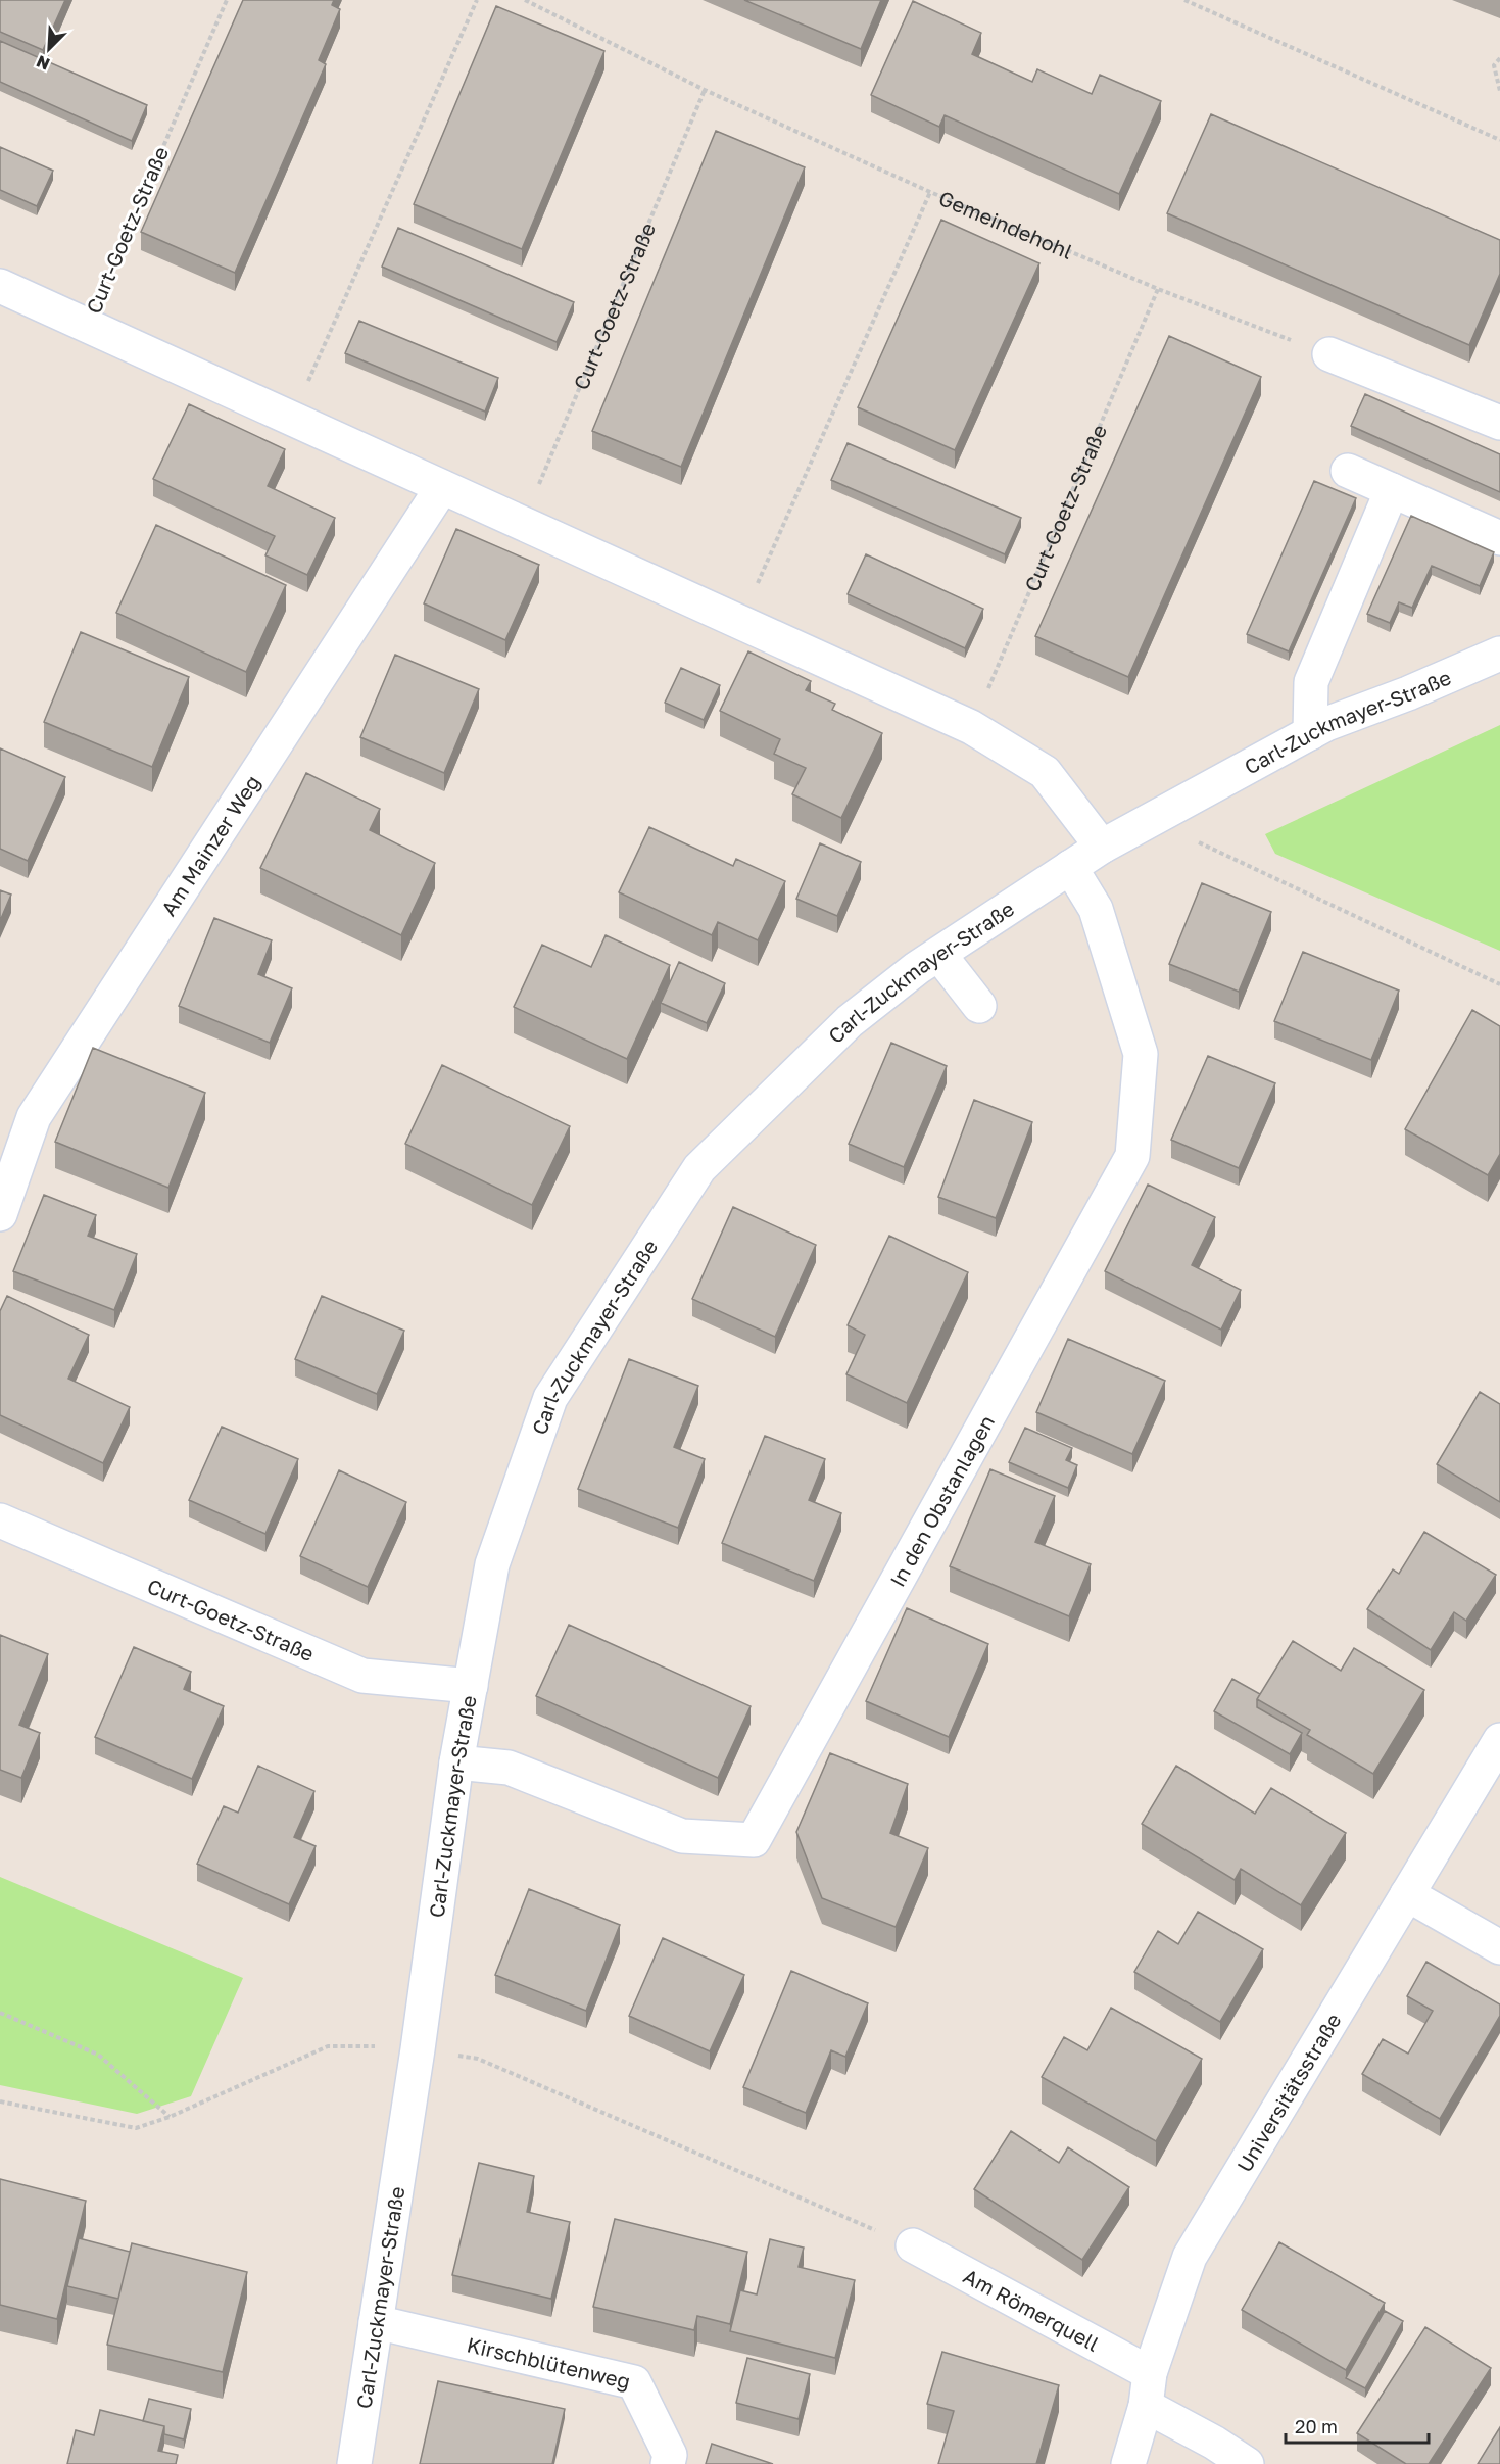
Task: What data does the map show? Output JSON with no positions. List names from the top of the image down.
{
  "streets": {
    "street": [
      "Curt-Goetz-Straße",
      "Carl-Zuckmayer-Straße",
      "Am Mainzer Weg",
      "In den Obstanlagen",
      "Universitätsstraße",
      "Am Römerquell",
      "Kirschblütenweg"
    ],
    "path": ["Gemeindehohl"]
  },
  "crossings": [
    ["Gemeindehohl", "Curt-Goetz-Straße"],
    ["Curt-Goetz-Straße", "Carl-Zuckmayer-Straße"],
    ["Curt-Goetz-Straße", "Am Mainzer Weg"],
    ["Carl-Zuckmayer-Straße", "In den Obstanlagen"],
    ["Carl-Zuckmayer-Straße", "Kirschblütenweg"],
    ["Universitätsstraße", "Am Römerquell"]
  ],
  "scale_bar": "20 m",
  "north": "bottom left"
}
